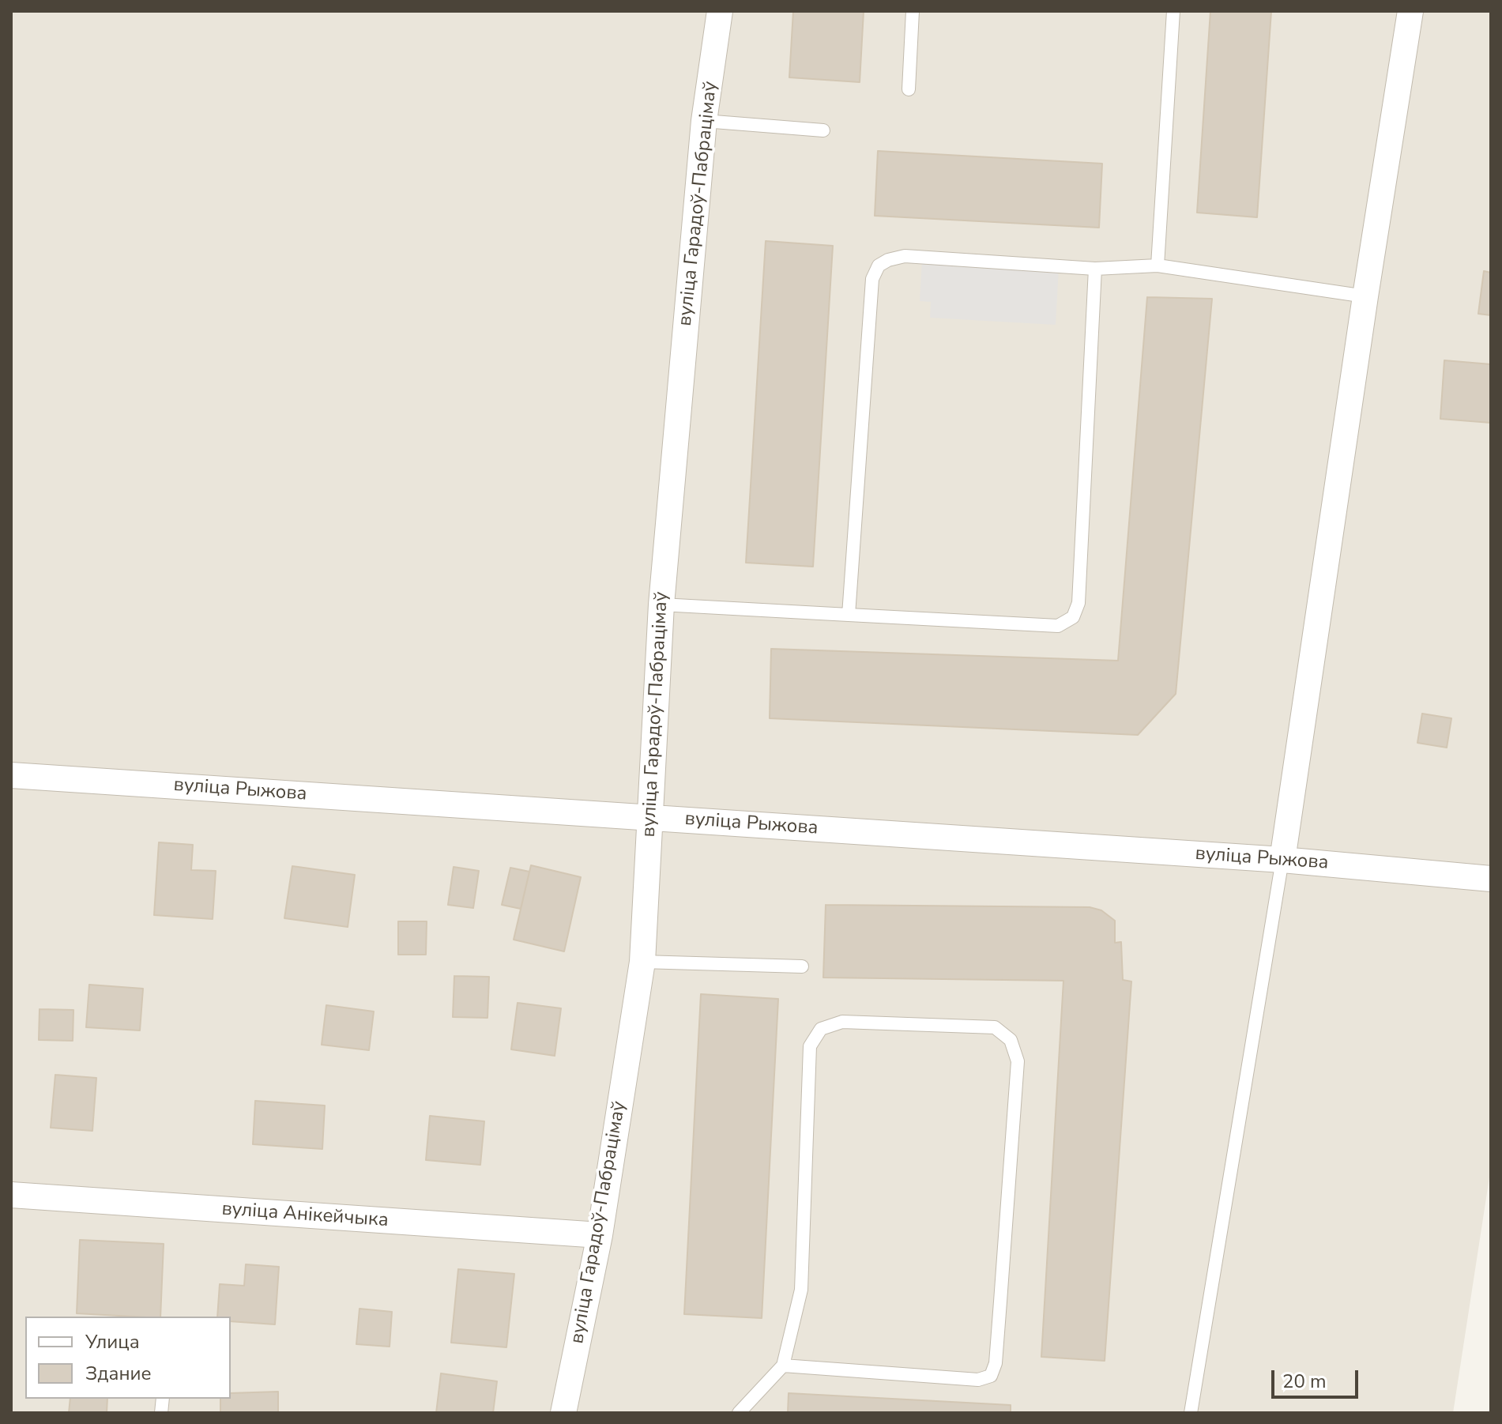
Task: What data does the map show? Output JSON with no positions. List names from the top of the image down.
{
  "streets": {
    "street": ["вуліца Гарадоў-Пабрацімаў", "вуліца Рыжова", "вуліца Анікейчыка"]
  },
  "crossings": [
    ["вуліца Гарадоў-Пабрацімаў", "вуліца Рыжова"],
    ["вуліца Гарадоў-Пабрацімаў", "вуліца Анікейчыка"]
  ],
  "legend": ["Улица", "Здание"],
  "scale_bar": "20 m"
}
